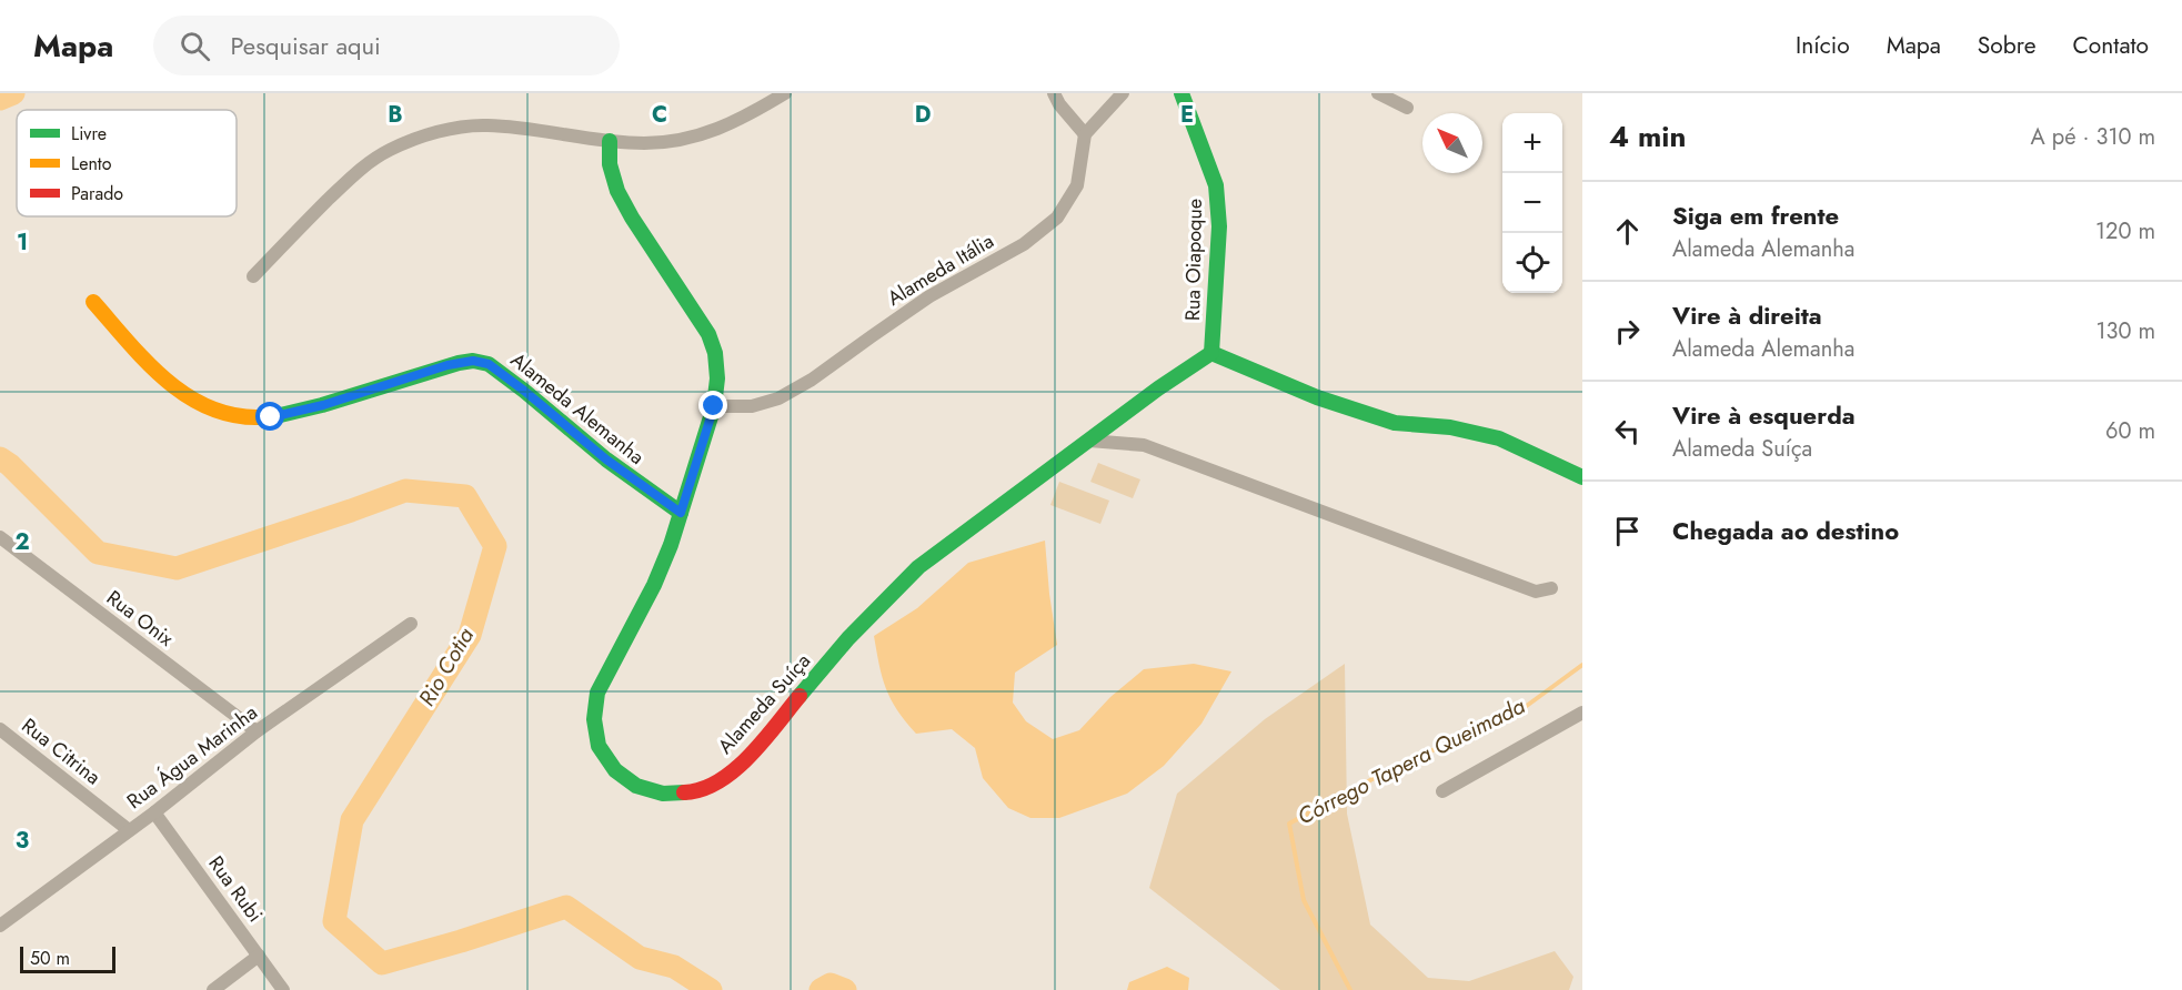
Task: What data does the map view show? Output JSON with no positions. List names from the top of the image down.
{
  "streets": {
    "street": [
      "Rua Oiapoque",
      "Alameda Itália",
      "Alameda Alemanha",
      "Rua Onix",
      "Alameda Suíça",
      "Rua Citrina",
      "Rua Água Marinha",
      "Rua Rubi"
    ]
  },
  "crossings": [
    ["Rua Oiapoque", "Alameda Suíça"],
    ["Alameda Itália", "Alameda Suíça"],
    ["Alameda Alemanha", "Alameda Suíça"],
    ["Rua Onix", "Rua Água Marinha"],
    ["Rua Citrina", "Rua Água Marinha"],
    ["Rua Água Marinha", "Rua Rubi"]
  ],
  "water": ["Rio Cotia", "Córrego Tapera Queimada"],
  "legend": ["Livre", "Lento", "Parado"],
  "scale_bar": "50 m",
  "north": "top left",
  "page": {
    "header": "Mapa",
    "search": "Pesquisar aqui",
    "nav": [
      "Início",
      "Mapa",
      "Sobre",
      "Contato"
    ],
    "heading": ["4 min", "A pé · 310 m"],
    "map_buttons": ["+", "−"],
    "list": [
      ["Siga em frente", "Alameda Alemanha", "120 m"],
      ["Vire à direita", "Alameda Alemanha", "130 m"],
      ["Vire à esquerda", "Alameda Suíça", "60 m"],
      "Chegada ao destino"
    ],
    "scale": "50 m"
  },
  "grid": {
    "columns": [
      "B",
      "C",
      "D",
      "E"
    ],
    "rows": ["1", "2", "3"]
  }
}
